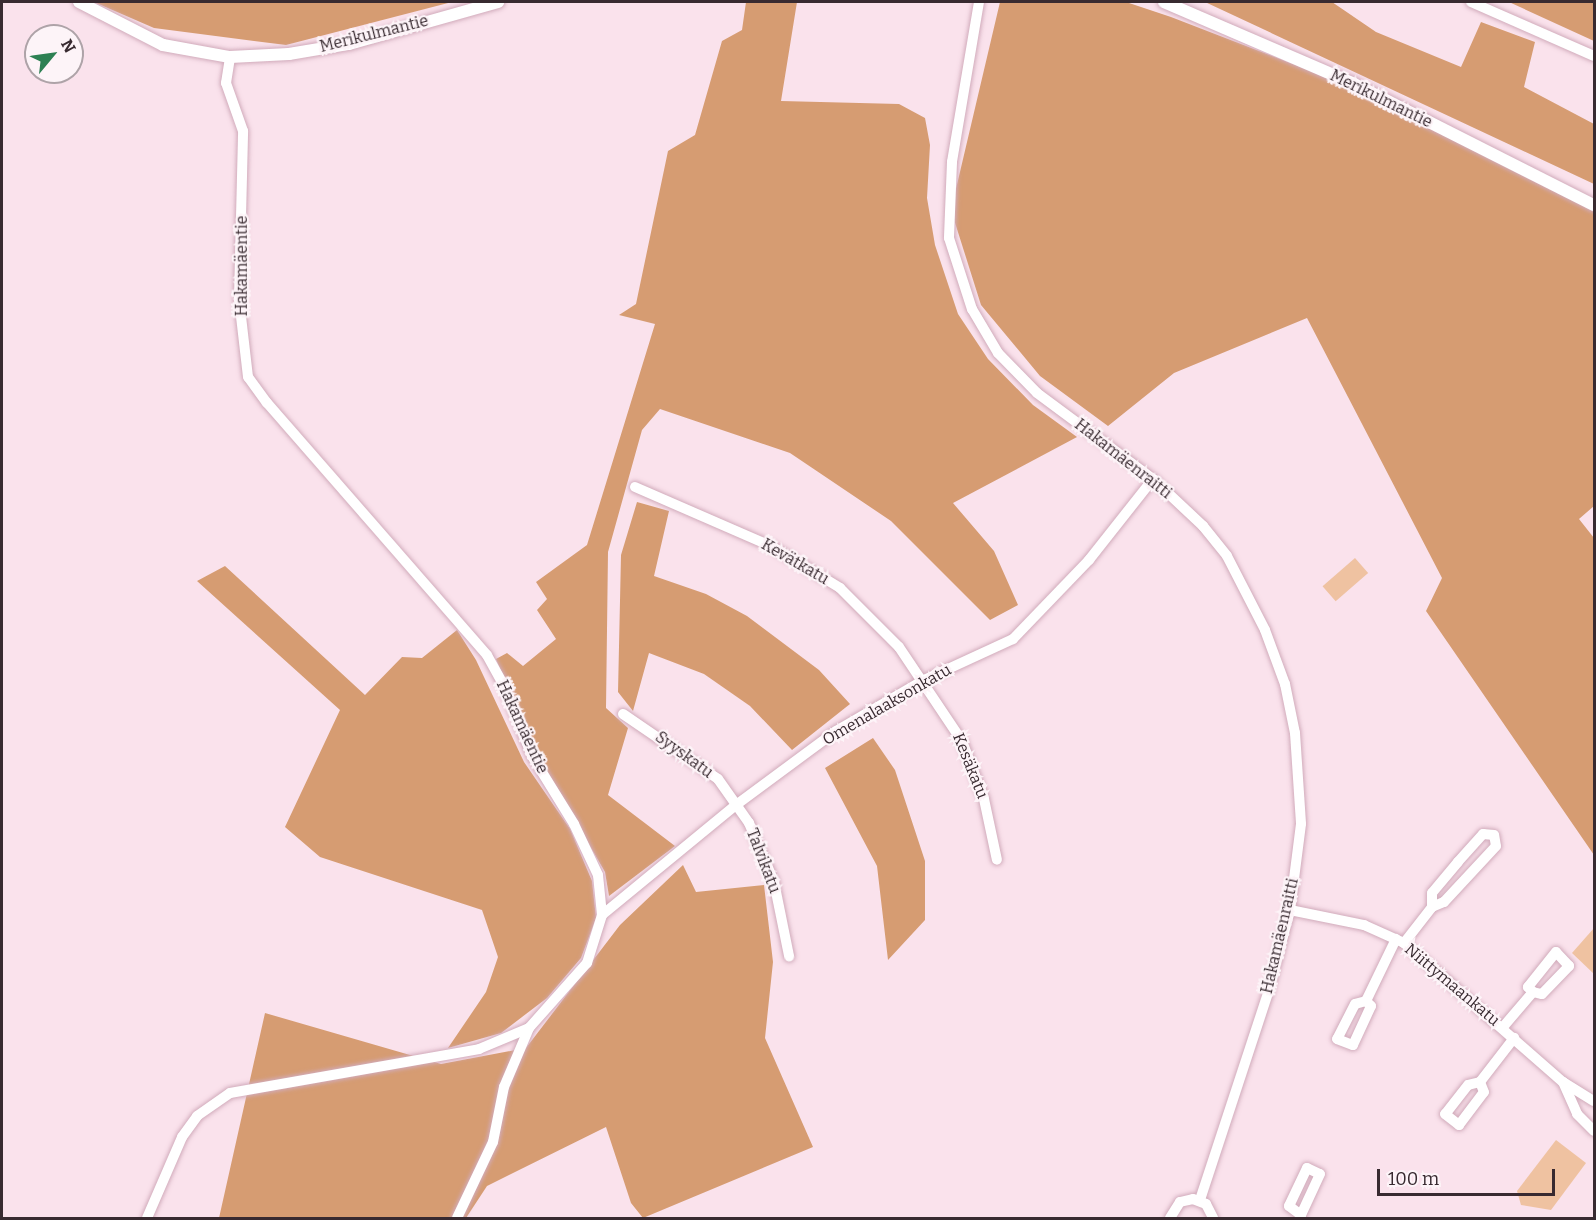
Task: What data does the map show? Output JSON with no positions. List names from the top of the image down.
{
  "streets": {
    "street": [
      "Merikulmantie",
      "Hakamäentie",
      "Hakamäenraitti",
      "Kevätkatu",
      "Omenalaaksonkatu",
      "Syyskatu",
      "Kesäkatu",
      "Talvikatu",
      "Niittymaankatu"
    ]
  },
  "crossings": [
    ["Merikulmantie", "Hakamäentie"],
    ["Hakamäentie", "Omenalaaksonkatu"],
    ["Hakamäenraitti", "Omenalaaksonkatu"],
    ["Hakamäenraitti", "Niittymaankatu"],
    ["Kevätkatu", "Omenalaaksonkatu"],
    ["Kevätkatu", "Kesäkatu"],
    ["Omenalaaksonkatu", "Syyskatu"],
    ["Omenalaaksonkatu", "Kesäkatu"],
    ["Omenalaaksonkatu", "Talvikatu"],
    ["Syyskatu", "Talvikatu"]
  ],
  "scale_bar": "100 m",
  "north": "top right"
}
